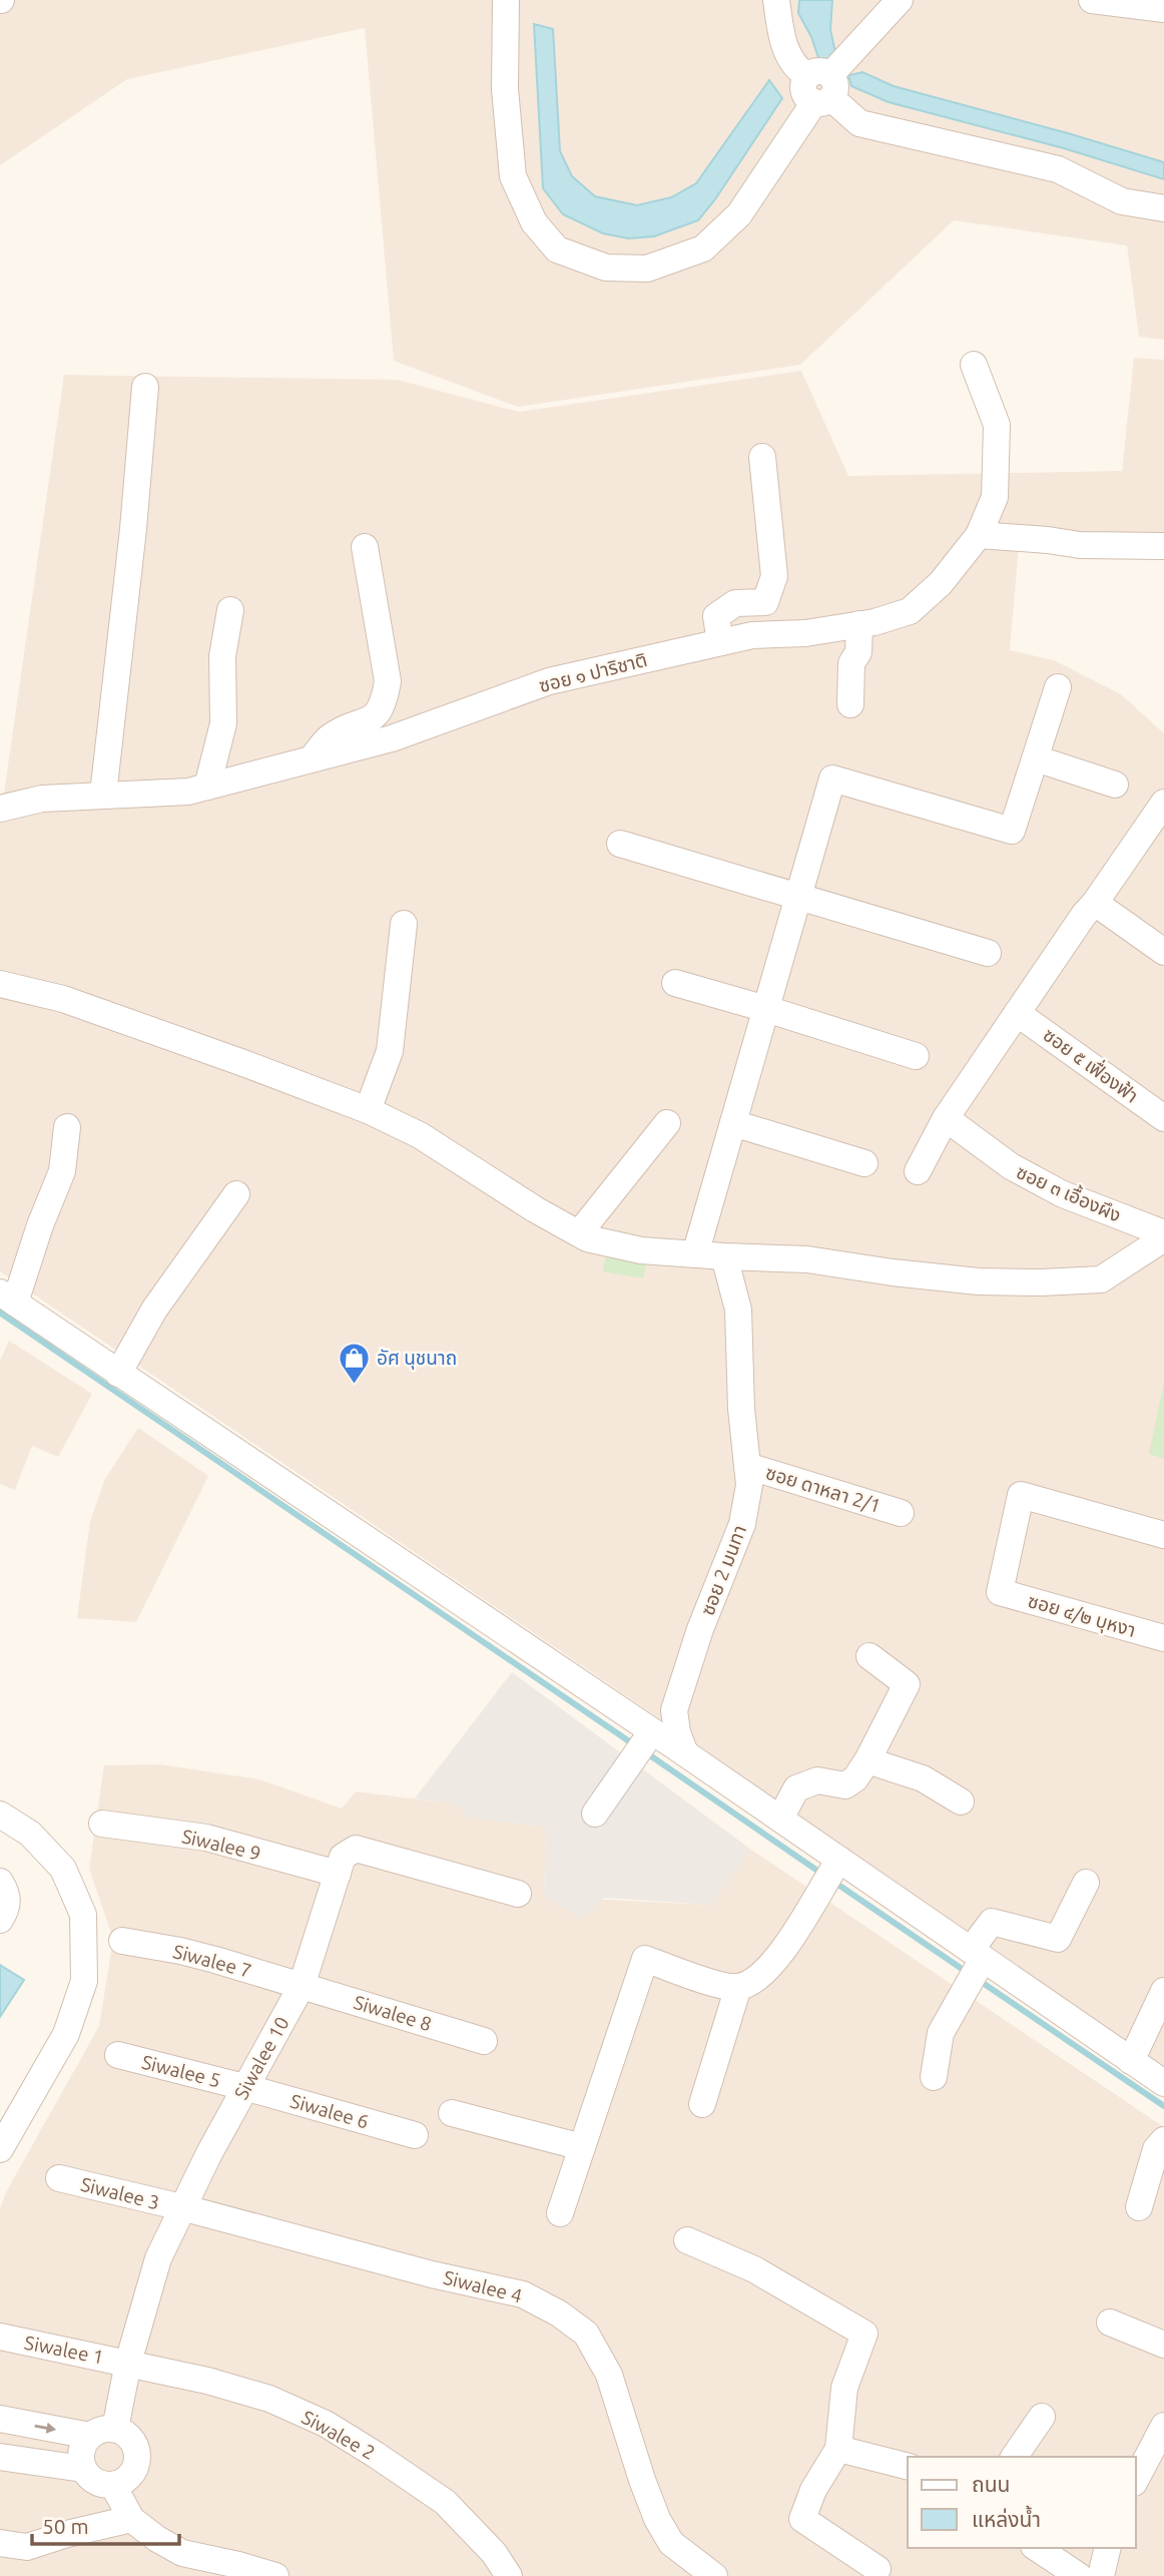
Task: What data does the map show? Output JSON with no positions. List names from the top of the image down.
{
  "streets": {
    "street": [
      "ซอย ๑ ปาริชาติ",
      "ซอย ๕ เฟื่องฟ้า",
      "ซอย ๓ เอื้องผึง",
      "ซอย ดาหลา 2/1",
      "ซอย 2 มนทา",
      "ซอย ๔/๒ บุหงา",
      "Siwalee 9",
      "Siwalee 7",
      "Siwalee 8",
      "Siwalee 10",
      "Siwalee 5",
      "Siwalee 6",
      "Siwalee 3",
      "Siwalee 4",
      "Siwalee 1",
      "Siwalee 2"
    ]
  },
  "crossings": [
    ["ซอย ดาหลา 2/1", "ซอย 2 มนทา"],
    ["Siwalee 9", "Siwalee 10"],
    ["Siwalee 7", "Siwalee 8"],
    ["Siwalee 7", "Siwalee 10"],
    ["Siwalee 8", "Siwalee 10"],
    ["Siwalee 10", "Siwalee 5"],
    ["Siwalee 10", "Siwalee 6"],
    ["Siwalee 10", "Siwalee 3"],
    ["Siwalee 10", "Siwalee 4"],
    ["Siwalee 10", "Siwalee 1"],
    ["Siwalee 10", "Siwalee 2"],
    ["Siwalee 5", "Siwalee 6"],
    ["Siwalee 3", "Siwalee 4"],
    ["Siwalee 1", "Siwalee 2"]
  ],
  "places": {
    "shop": ["อัศ นุชนาถ"]
  },
  "legend": ["ถนน", "แหล่งน้ำ"],
  "scale_bar": "50 m"
}
